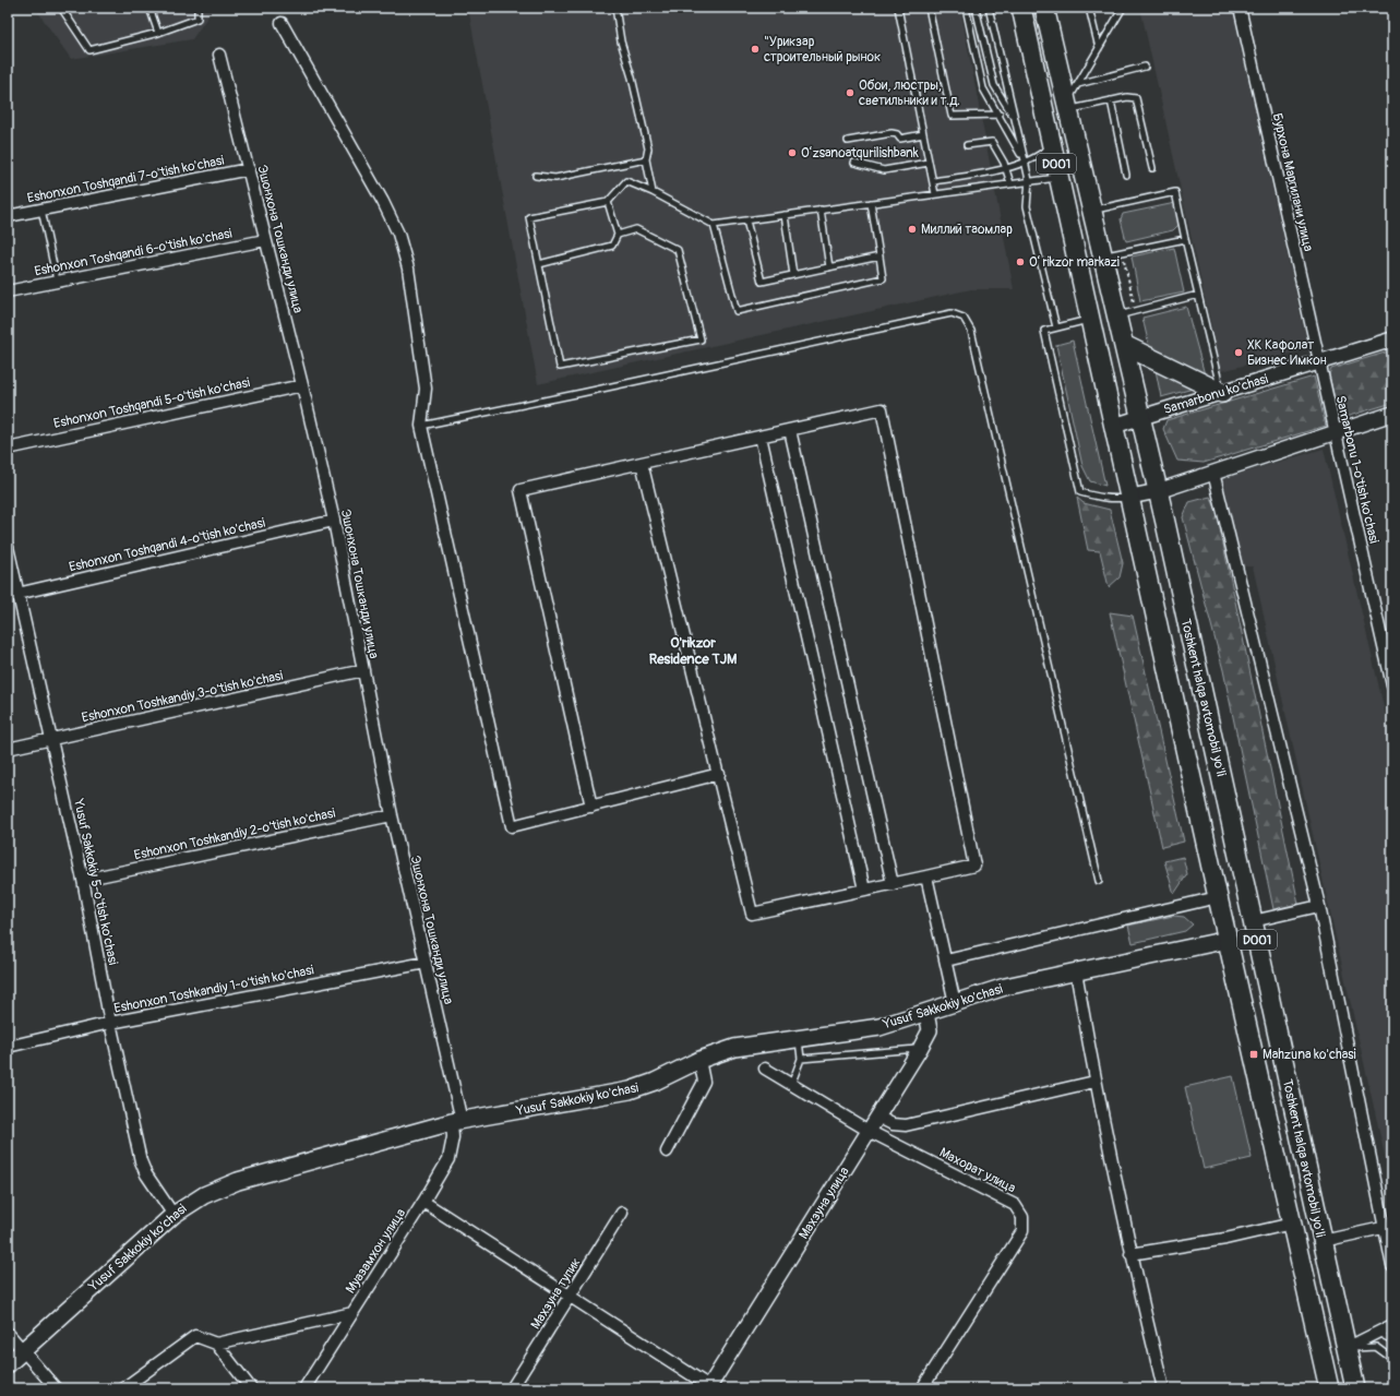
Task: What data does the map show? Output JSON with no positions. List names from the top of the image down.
{
  "streets": {
    "highway": ["D001", "Toshkent halqa avtomobil yo'li"],
    "main road": ["Yusuf Sakkokiy ko'chasi"],
    "street": [
      "Eshonxon Toshqandi 7-o'tish ko'chasi",
      "Бурхона Маргилани улица",
      "Эшонхона Тошканди улица",
      "Eshonxon Toshqandi 6-o'tish ko'chasi",
      "Samarbonu ko'chasi",
      "Eshonxon Toshqandi 5-o'tish ko'chasi",
      "Samarbonu 1-o'tish ko'chasi",
      "Eshonxon Toshqandi 4-o'tish ko'chasi",
      "Eshonxon Toshkandiy 3-o'tish ko'chasi",
      "Eshonxon Toshkandiy 2-o'tish ko'chasi",
      "Yusuf Sakkokiy 5-o'tish ko'chasi",
      "Eshonxon Toshkandiy 1-o'tish ko'chasi",
      "Махорат улица",
      "Махзуна улица",
      "Муазамхон улица",
      "Махзуна тупик"
    ]
  },
  "crossings": [
    ["Eshonxon Toshqandi 7-o'tish ko'chasi", "Эшонхона Тошканди улица"],
    ["Бурхона Маргилани улица", "Samarbonu ko'chasi"],
    ["Бурхона Маргилани улица", "Samarbonu 1-o'tish ko'chasi"],
    ["Эшонхона Тошканди улица", "Eshonxon Toshqandi 6-o'tish ko'chasi"],
    ["Эшонхона Тошканди улица", "Eshonxon Toshqandi 5-o'tish ko'chasi"],
    ["Эшонхона Тошканди улица", "Eshonxon Toshqandi 4-o'tish ko'chasi"],
    ["Эшонхона Тошканди улица", "Eshonxon Toshkandiy 3-o'tish ko'chasi"],
    ["Эшонхона Тошканди улица", "Eshonxon Toshkandiy 2-o'tish ko'chasi"],
    ["Эшонхона Тошканди улица", "Eshonxon Toshkandiy 1-o'tish ko'chasi"],
    ["Эшонхона Тошканди улица", "Yusuf Sakkokiy ko'chasi"],
    ["Эшонхона Тошканди улица", "Муазамхон улица"],
    ["Samarbonu ko'chasi", "Samarbonu 1-o'tish ko'chasi"],
    ["Samarbonu ko'chasi", "Toshkent halqa avtomobil yo'li"],
    ["Eshonxon Toshqandi 4-o'tish ko'chasi", "Yusuf Sakkokiy 5-o'tish ko'chasi"],
    ["Eshonxon Toshkandiy 3-o'tish ko'chasi", "Yusuf Sakkokiy 5-o'tish ko'chasi"],
    ["Toshkent halqa avtomobil yo'li", "Yusuf Sakkokiy ko'chasi"],
    ["Eshonxon Toshkandiy 2-o'tish ko'chasi", "Yusuf Sakkokiy 5-o'tish ko'chasi"],
    ["Yusuf Sakkokiy 5-o'tish ko'chasi", "Eshonxon Toshkandiy 1-o'tish ko'chasi"],
    ["Yusuf Sakkokiy 5-o'tish ko'chasi", "Yusuf Sakkokiy ko'chasi"],
    ["Yusuf Sakkokiy ko'chasi", "Махзуна улица"],
    ["Yusuf Sakkokiy ko'chasi", "Муазамхон улица"],
    ["Махорат улица", "Махзуна улица"]
  ],
  "districts": ["O'rikzor Residence TJM"],
  "places": {
    "other": [
      "\"Урикзар строительный рынок",
      "Обои, люстры, светильники и т.д.",
      "Oʻzsanoatqurilishbank",
      "Миллий таомлар",
      "Oʻrikzor markazi",
      "ХК Кафолат Бизнес Имкон"
    ],
    "transit": ["Mahzuna ko'chasi"]
  }
}
